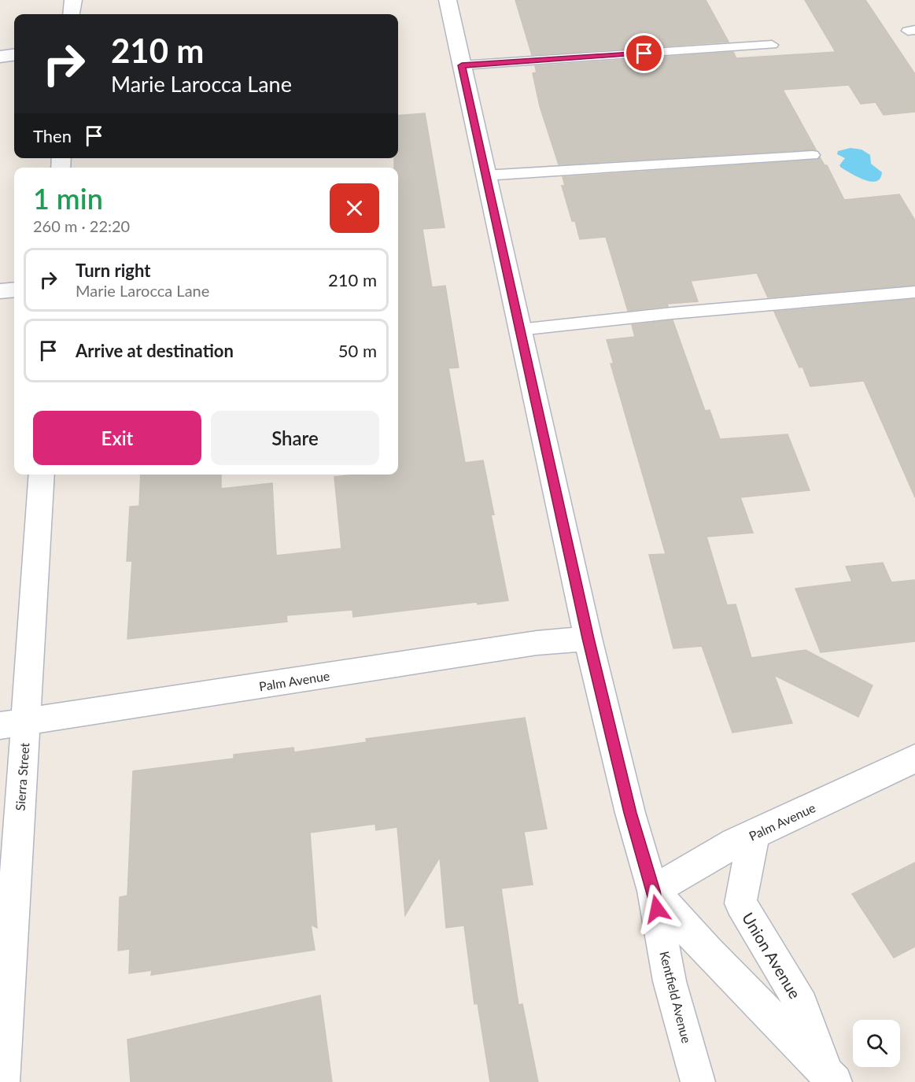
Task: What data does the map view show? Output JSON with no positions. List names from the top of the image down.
{
  "streets": {
    "street": [
      "Palm Avenue",
      "Sierra Street",
      "Union Avenue",
      "Kentfield Avenue"
    ]
  },
  "crossings": [
    ["Palm Avenue", "Sierra Street"],
    ["Palm Avenue", "Union Avenue"],
    ["Palm Avenue", "Kentfield Avenue"],
    ["Union Avenue", "Kentfield Avenue"]
  ],
  "page": {
    "turn": ["210 m", "Marie Larocca Lane"],
    "then": "Then",
    "heading": ["1 min", "260 m · 22:20"],
    "list": [
      {
        "name": "Turn right",
        "note": "Marie Larocca Lane",
        "value": "210 m"
      },
      {
        "name": "Arrive at destination",
        "value": "50 m"
      }
    ],
    "buttons": ["Exit", "Share"]
  }
}
